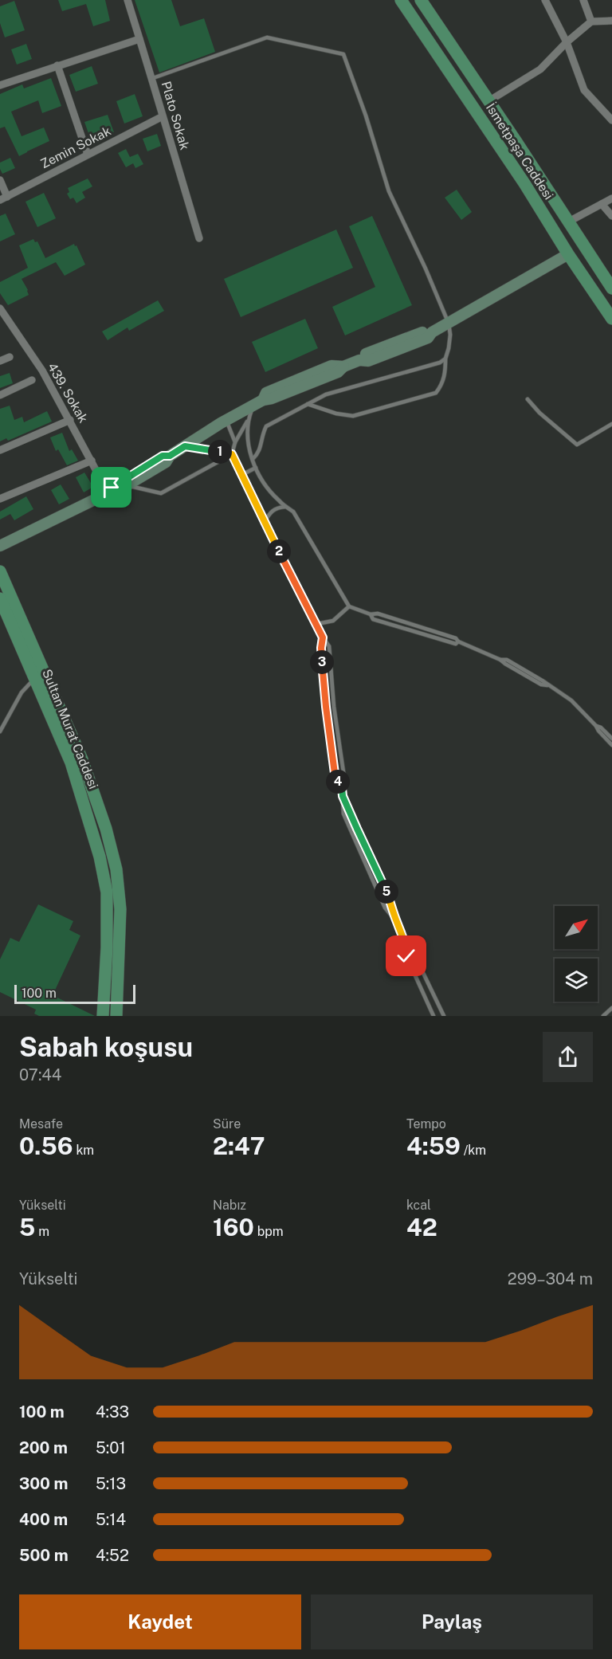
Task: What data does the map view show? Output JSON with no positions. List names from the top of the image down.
{
  "streets": {
    "main road": ["İsmetpaşa Caddesi", "Sultan Murat Caddesi"],
    "street": ["Plato Sokak", "Zemin Sokak", "439. Sokak"]
  },
  "crossings": [
    ["Plato Sokak", "Zemin Sokak"]
  ],
  "scale_bar": "100 m",
  "north": "top right",
  "page": {
    "pins": [
      "1",
      "2",
      "3",
      "4",
      "5"
    ],
    "scale": "100 m",
    "heading": ["Sabah koşusu", "07:44"],
    "stats": [
      ["Mesafe", "0.56 km"],
      ["Süre", "2:47"],
      ["Tempo", "4:59 /km"],
      ["Yükselti", "5 m"],
      ["Nabız", "160 bpm"],
      ["kcal", "42"]
    ],
    "chart": ["Yükselti", "299–304 m"],
    "list": [
      {
        "name": "100 m",
        "note": "4:33"
      },
      {
        "name": "200 m",
        "note": "5:01"
      },
      {
        "name": "300 m",
        "note": "5:13"
      },
      {
        "name": "400 m",
        "note": "5:14"
      },
      {
        "name": "500 m",
        "note": "4:52"
      }
    ],
    "buttons": ["Kaydet", "Paylaş"]
  }
}
